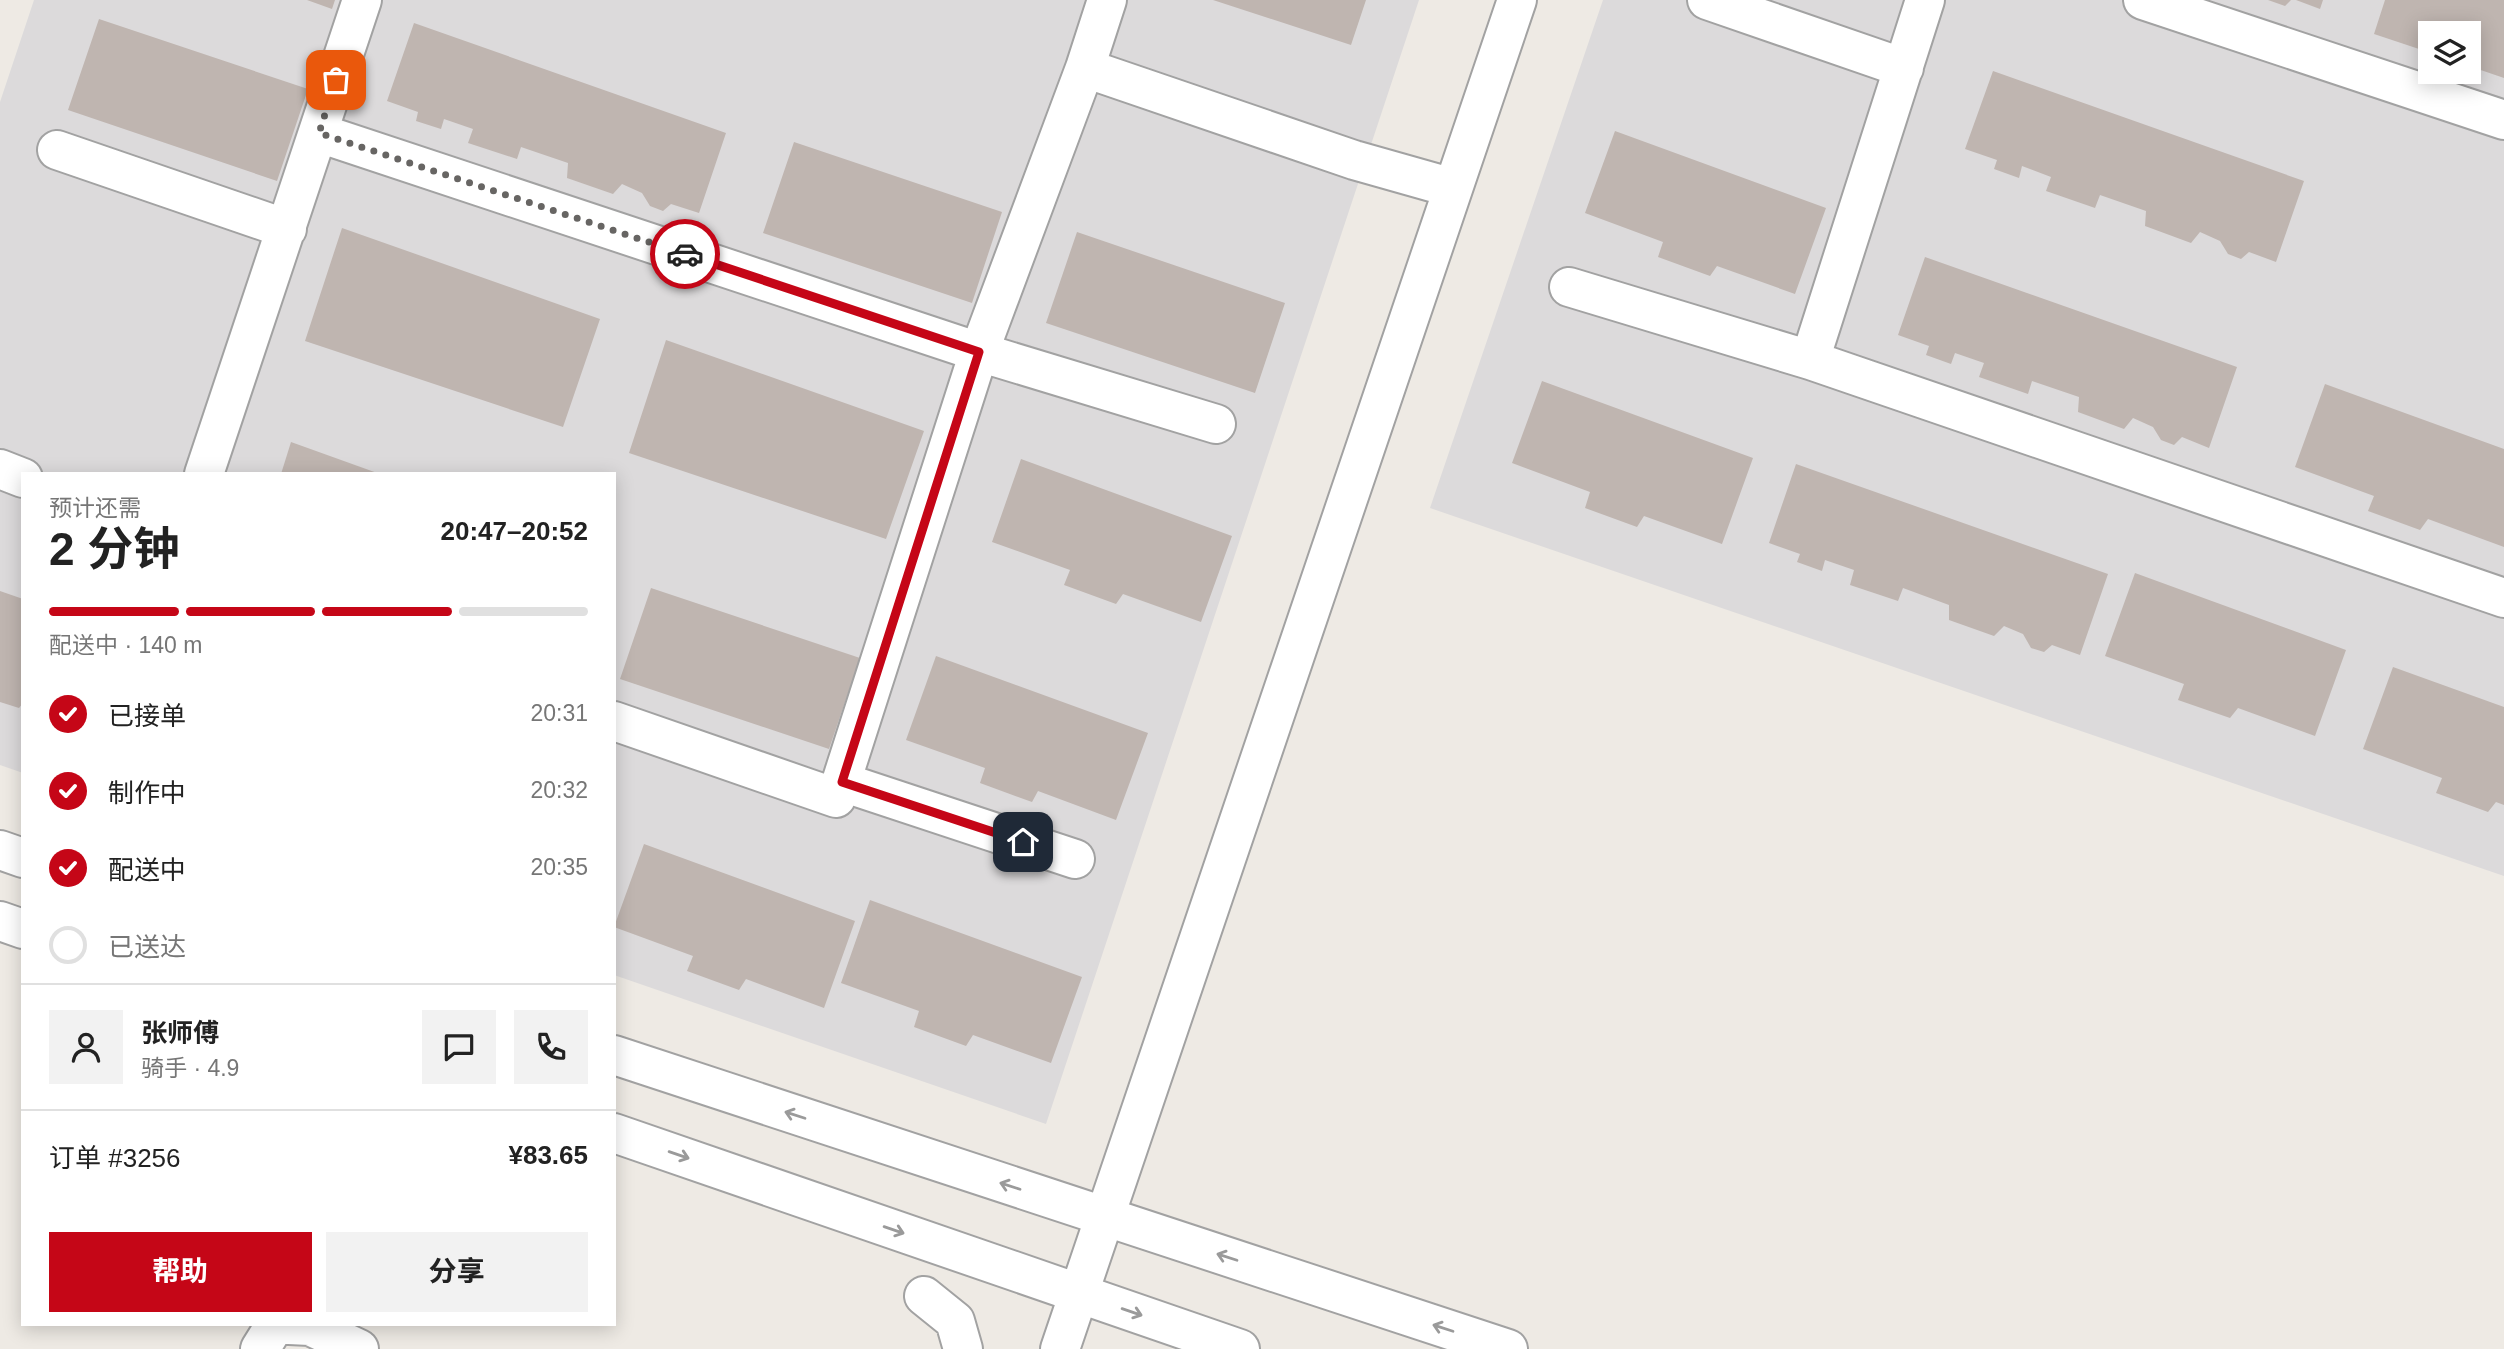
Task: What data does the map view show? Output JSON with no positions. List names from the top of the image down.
{
  "page": {
    "heading": ["2 分钟", "预计还需", "20:47–20:52"],
    "panel": [
      "张师傅",
      "骑手 · 4.9",
      "订单 #3256",
      "¥83.65"
    ],
    "bar": "配送中 · 140 m",
    "list": [
      ["已接单", "20:31"],
      ["制作中", "20:32"],
      ["配送中", "20:35"],
      "已送达"
    ],
    "buttons": ["帮助", "分享"]
  }
}
